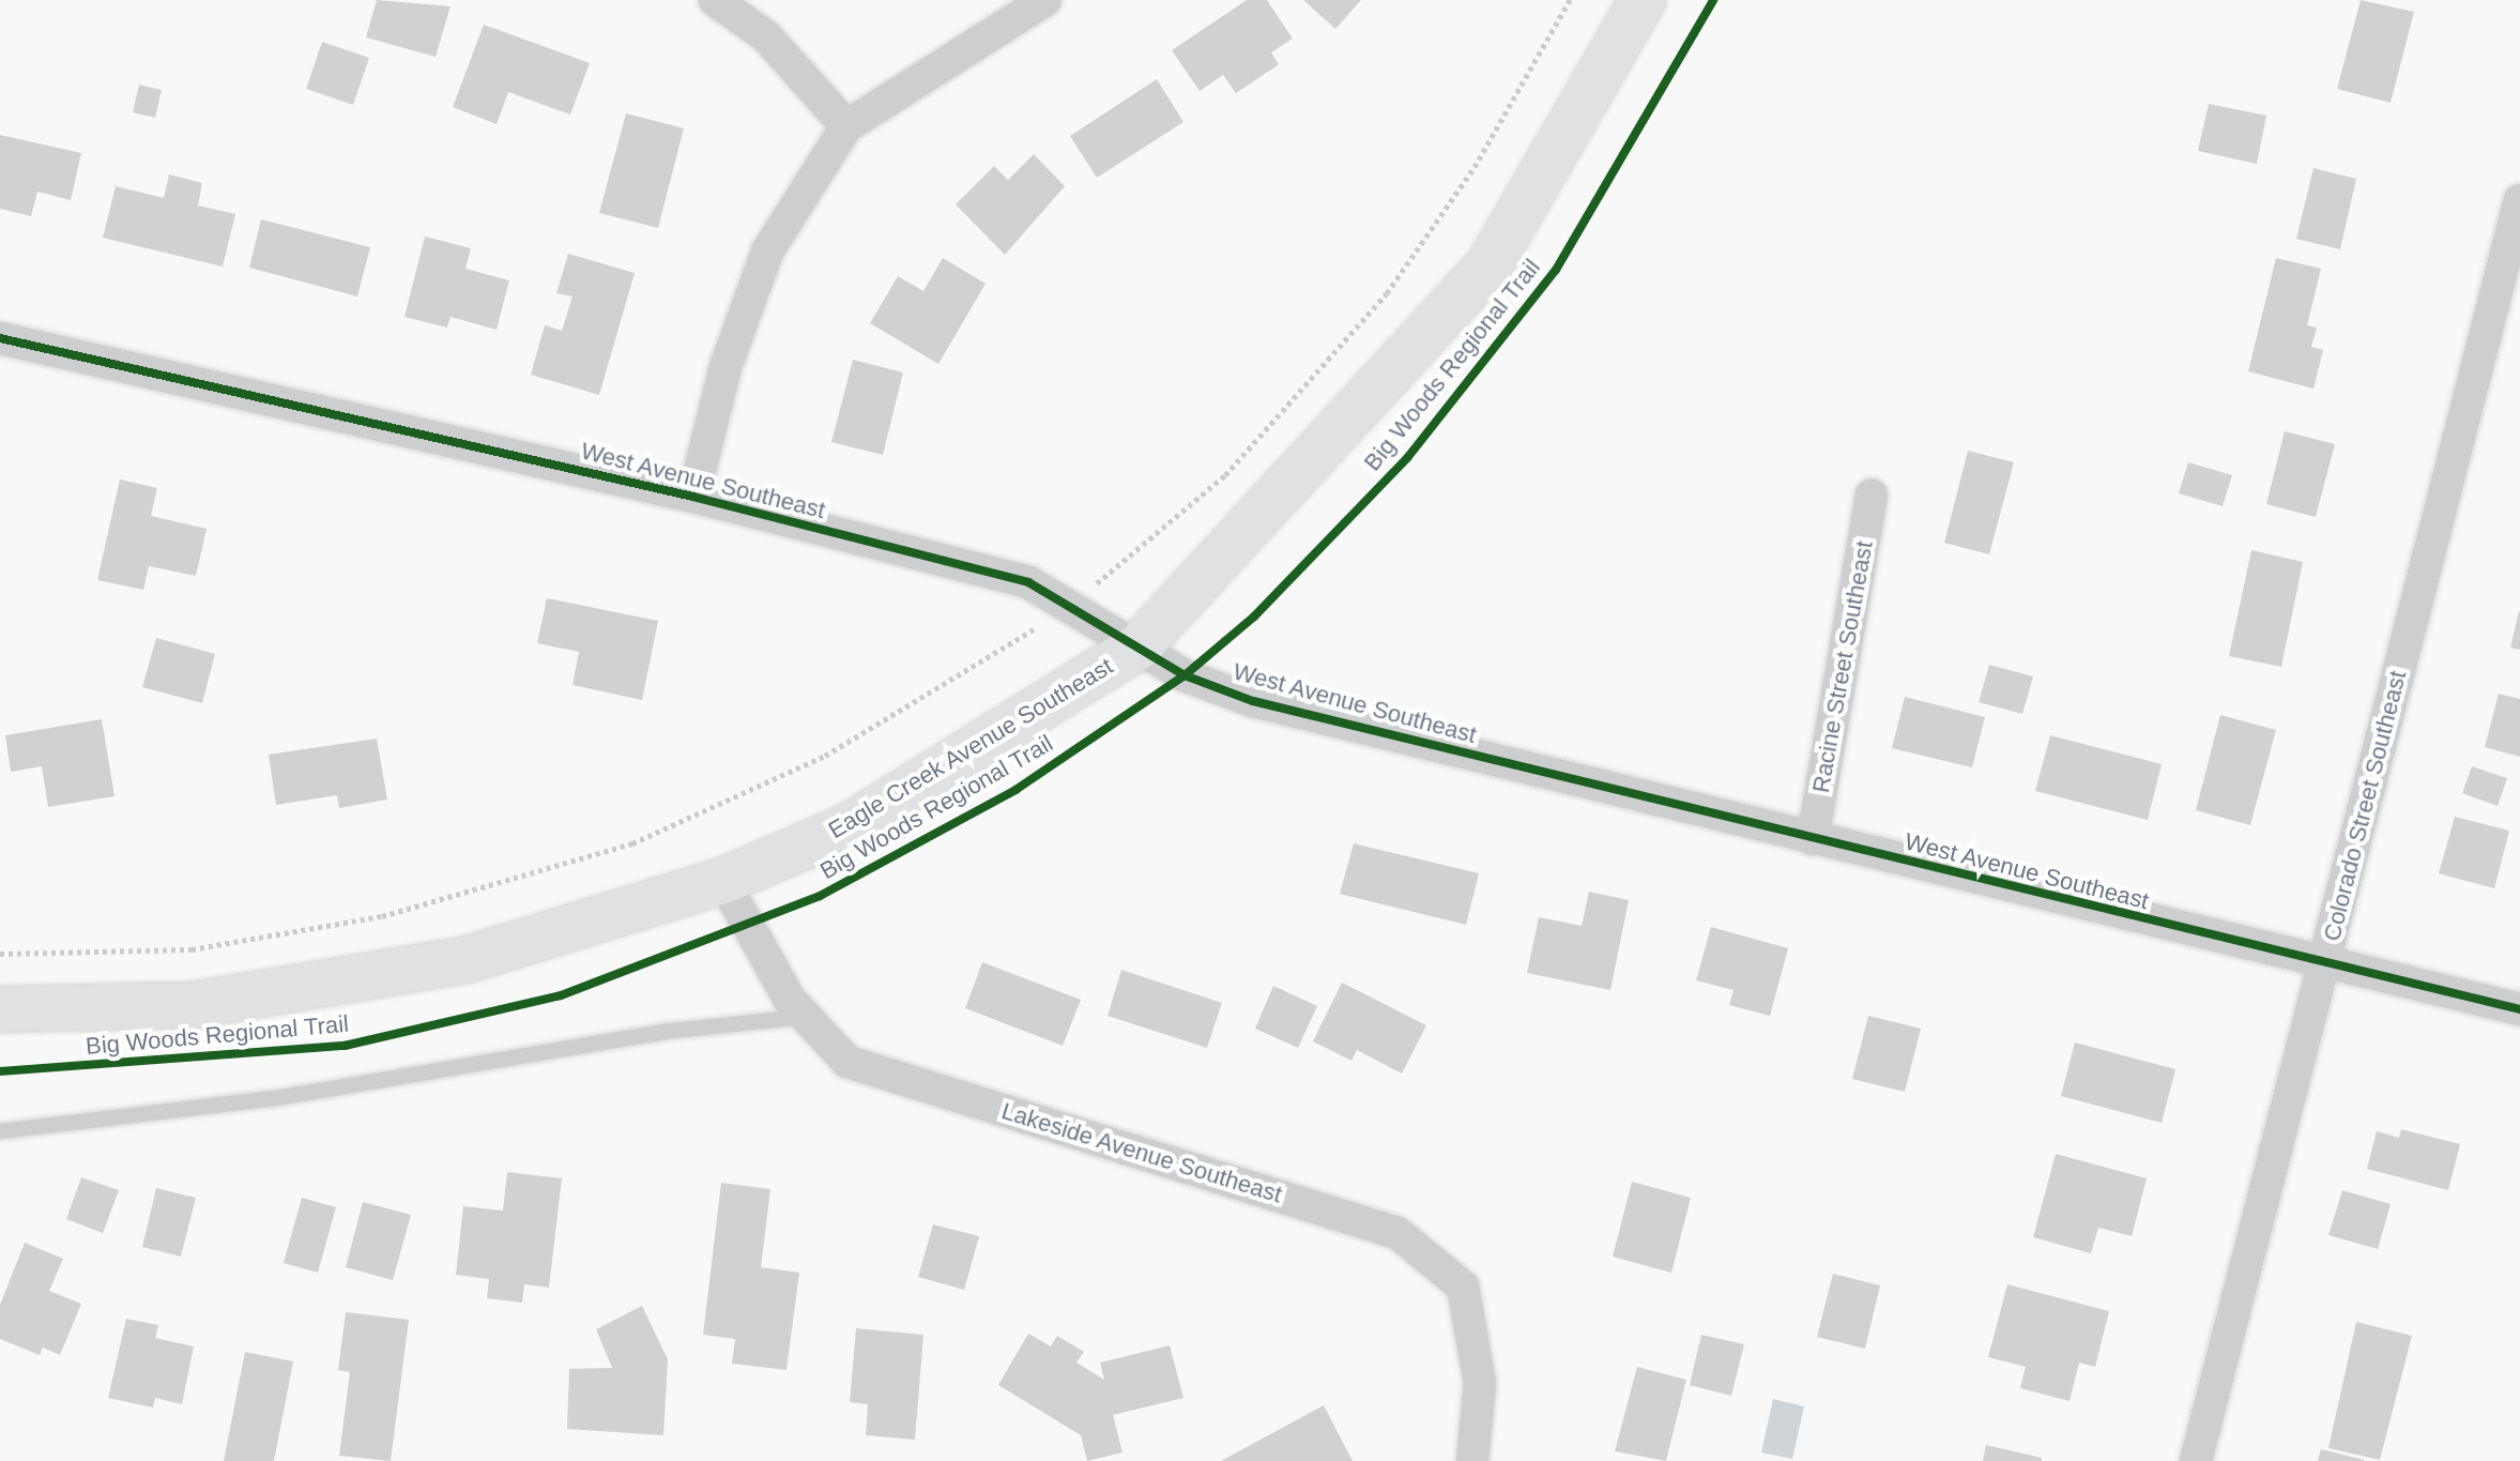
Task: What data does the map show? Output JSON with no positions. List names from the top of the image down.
{
  "streets": {
    "main road": ["Eagle Creek Avenue Southeast"],
    "street": [
      "West Avenue Southeast",
      "Racine Street Southeast",
      "Colorado Street Southeast",
      "Lakeside Avenue Southeast"
    ],
    "cycle path": ["Big Woods Regional Trail"]
  },
  "crossings": [
    ["West Avenue Southeast", "Racine Street Southeast"],
    ["West Avenue Southeast", "Eagle Creek Avenue Southeast"],
    ["West Avenue Southeast", "Colorado Street Southeast"],
    ["Eagle Creek Avenue Southeast", "Lakeside Avenue Southeast"]
  ]
}
